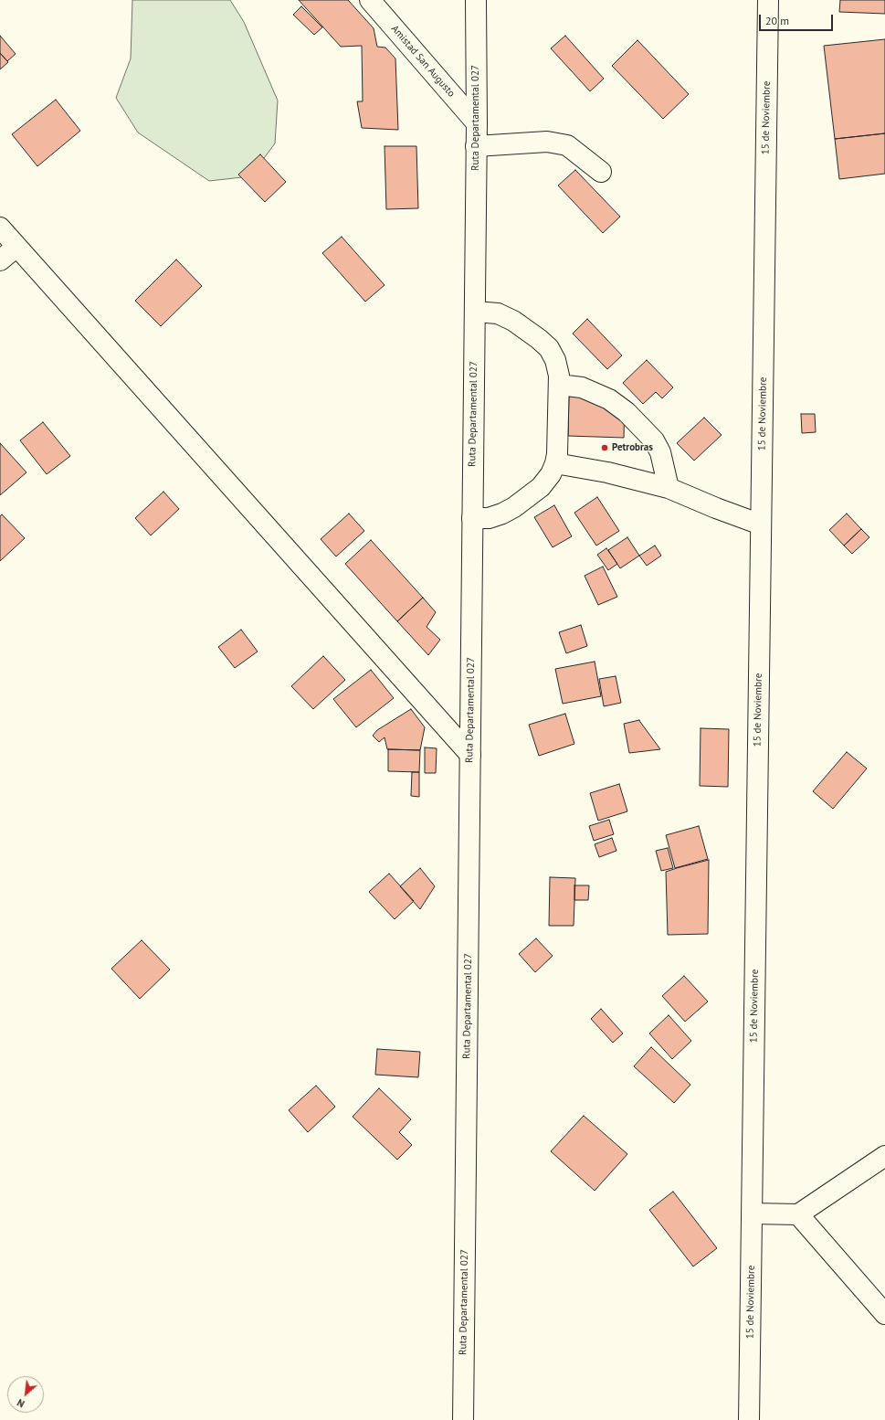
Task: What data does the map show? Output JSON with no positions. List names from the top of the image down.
{
  "streets": {
    "street": ["Amistad San Augusto", "Ruta Departamental 027", "15 de Noviembre"]
  },
  "crossings": [
    ["Amistad San Augusto", "Ruta Departamental 027"]
  ],
  "places": ["Petrobras"],
  "scale_bar": "20 m",
  "north": "bottom left"
}
